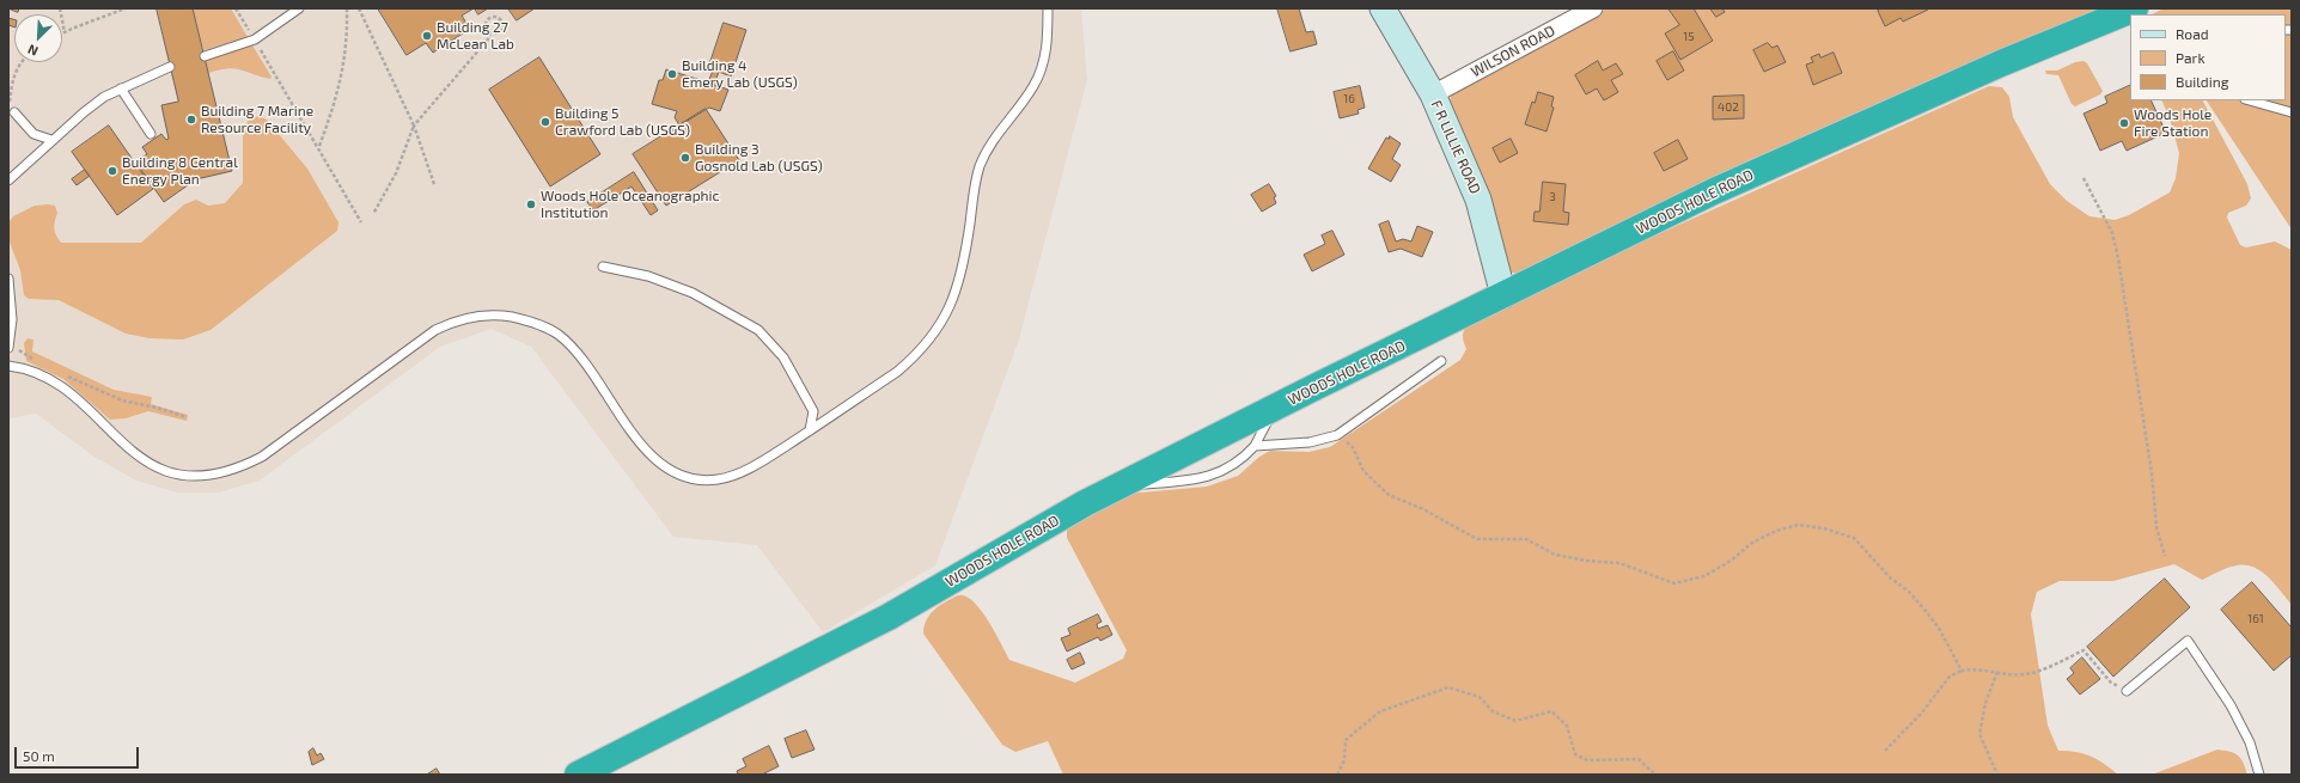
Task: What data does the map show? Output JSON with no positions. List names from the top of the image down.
{
  "streets": {
    "highway": ["WOODS HOLE ROAD"],
    "street": ["WILSON ROAD", "F R LILLIE ROAD"]
  },
  "crossings": [
    ["WILSON ROAD", "F R LILLIE ROAD"],
    ["F R LILLIE ROAD", "WOODS HOLE ROAD"]
  ],
  "places": [
    "Building 27 McLean Lab",
    "Building 4 Emery Lab (USGS)",
    "Building 7 Marine Resource Facility",
    "Building 5 Crawford Lab (USGS)",
    "Woods Hole Fire Station",
    "Building 3 Gosnold Lab (USGS)",
    "Building 8 Central Energy Plan",
    "Woods Hole Oceanographic Institution"
  ],
  "house_numbers": [
    "15",
    "16",
    "402",
    "3",
    "161"
  ],
  "legend": ["Road", "Park", "Building"],
  "scale_bar": "50 m",
  "north": "bottom left"
}
